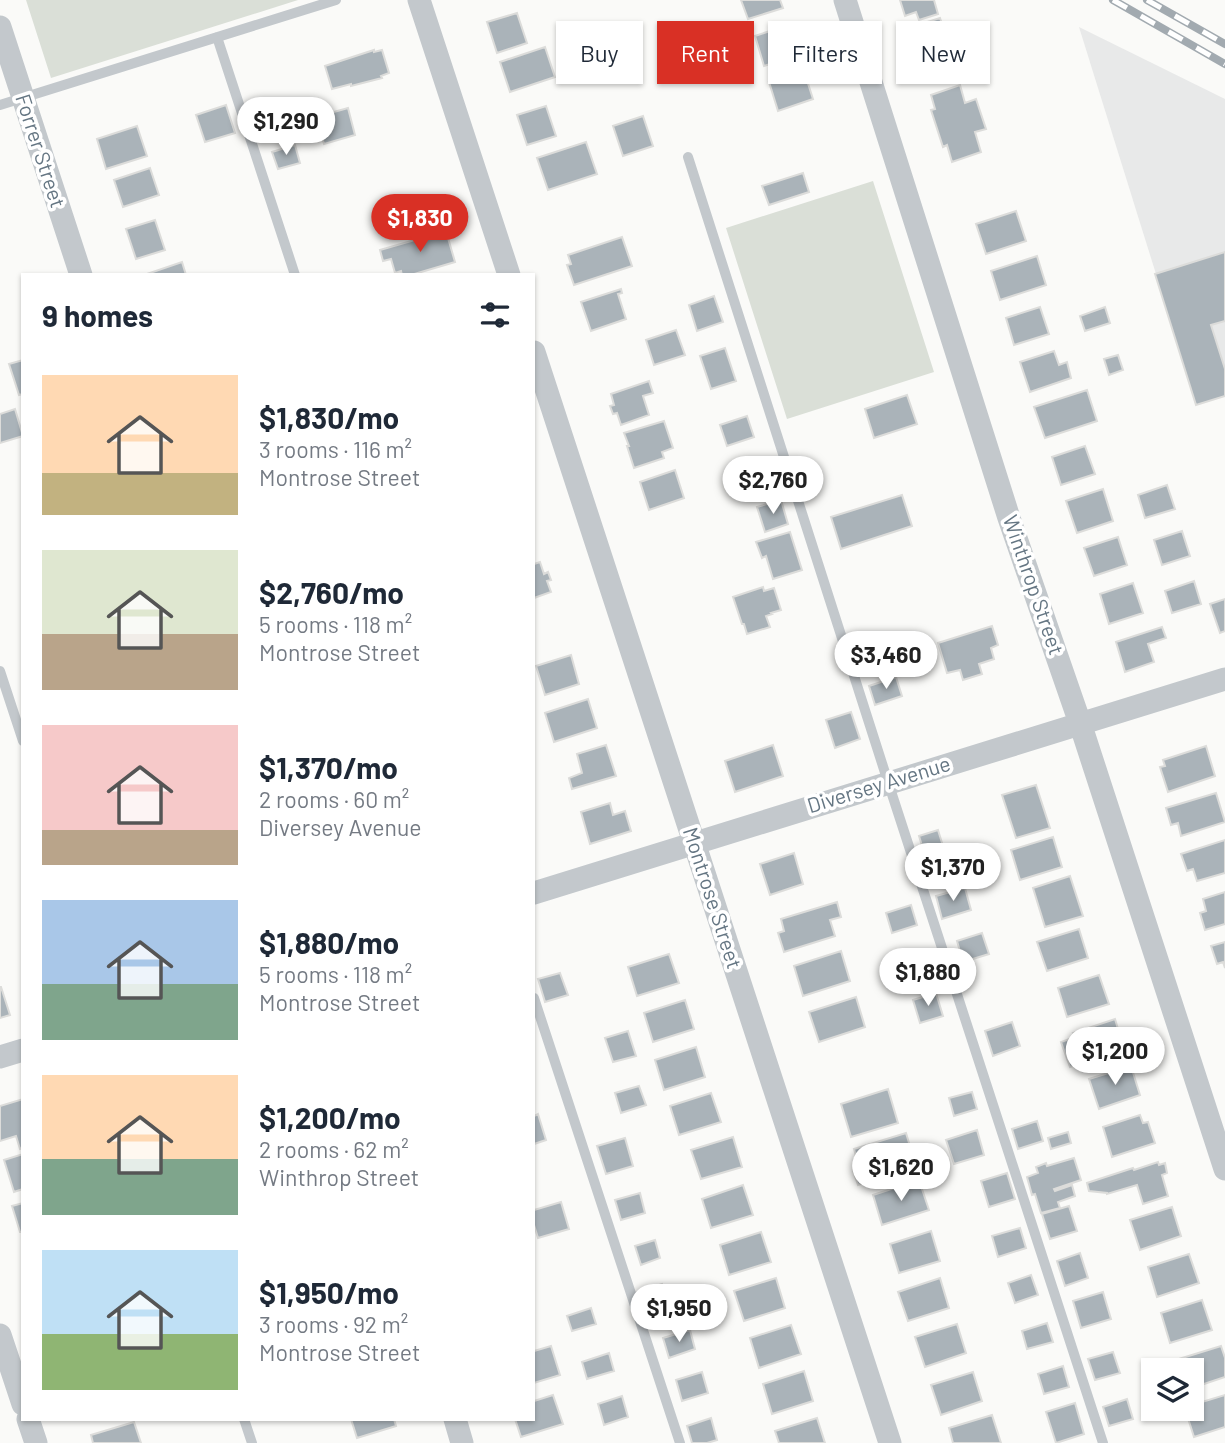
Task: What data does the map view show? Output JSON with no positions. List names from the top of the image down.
{
  "streets": {
    "street": [
      "Forrer Street",
      "Winthrop Street",
      "Diversey Avenue",
      "Montrose Street"
    ]
  },
  "crossings": [
    ["Winthrop Street", "Diversey Avenue"],
    ["Diversey Avenue", "Montrose Street"]
  ],
  "page": {
    "chip": [
      "Buy",
      "Rent",
      "Filters",
      "New"
    ],
    "price": [
      "$1,290",
      "$1,830",
      "$2,760",
      "$3,460",
      "$1,370",
      "$1,880",
      "$1,200",
      "$1,620",
      "$1,950"
    ],
    "heading": "9 homes",
    "list": [
      {
        "name": "$1,830/mo",
        "note": "3 rooms · 116 m² · Montrose Street"
      },
      {
        "name": "$2,760/mo",
        "note": "5 rooms · 118 m² · Montrose Street"
      },
      {
        "name": "$1,370/mo",
        "note": "2 rooms · 60 m² · Diversey Avenue"
      },
      {
        "name": "$1,880/mo",
        "note": "5 rooms · 118 m² · Montrose Street"
      },
      {
        "name": "$1,200/mo",
        "note": "2 rooms · 62 m² · Winthrop Street"
      },
      {
        "name": "$1,950/mo",
        "note": "3 rooms · 92 m² · Montrose Street"
      }
    ]
  }
}
